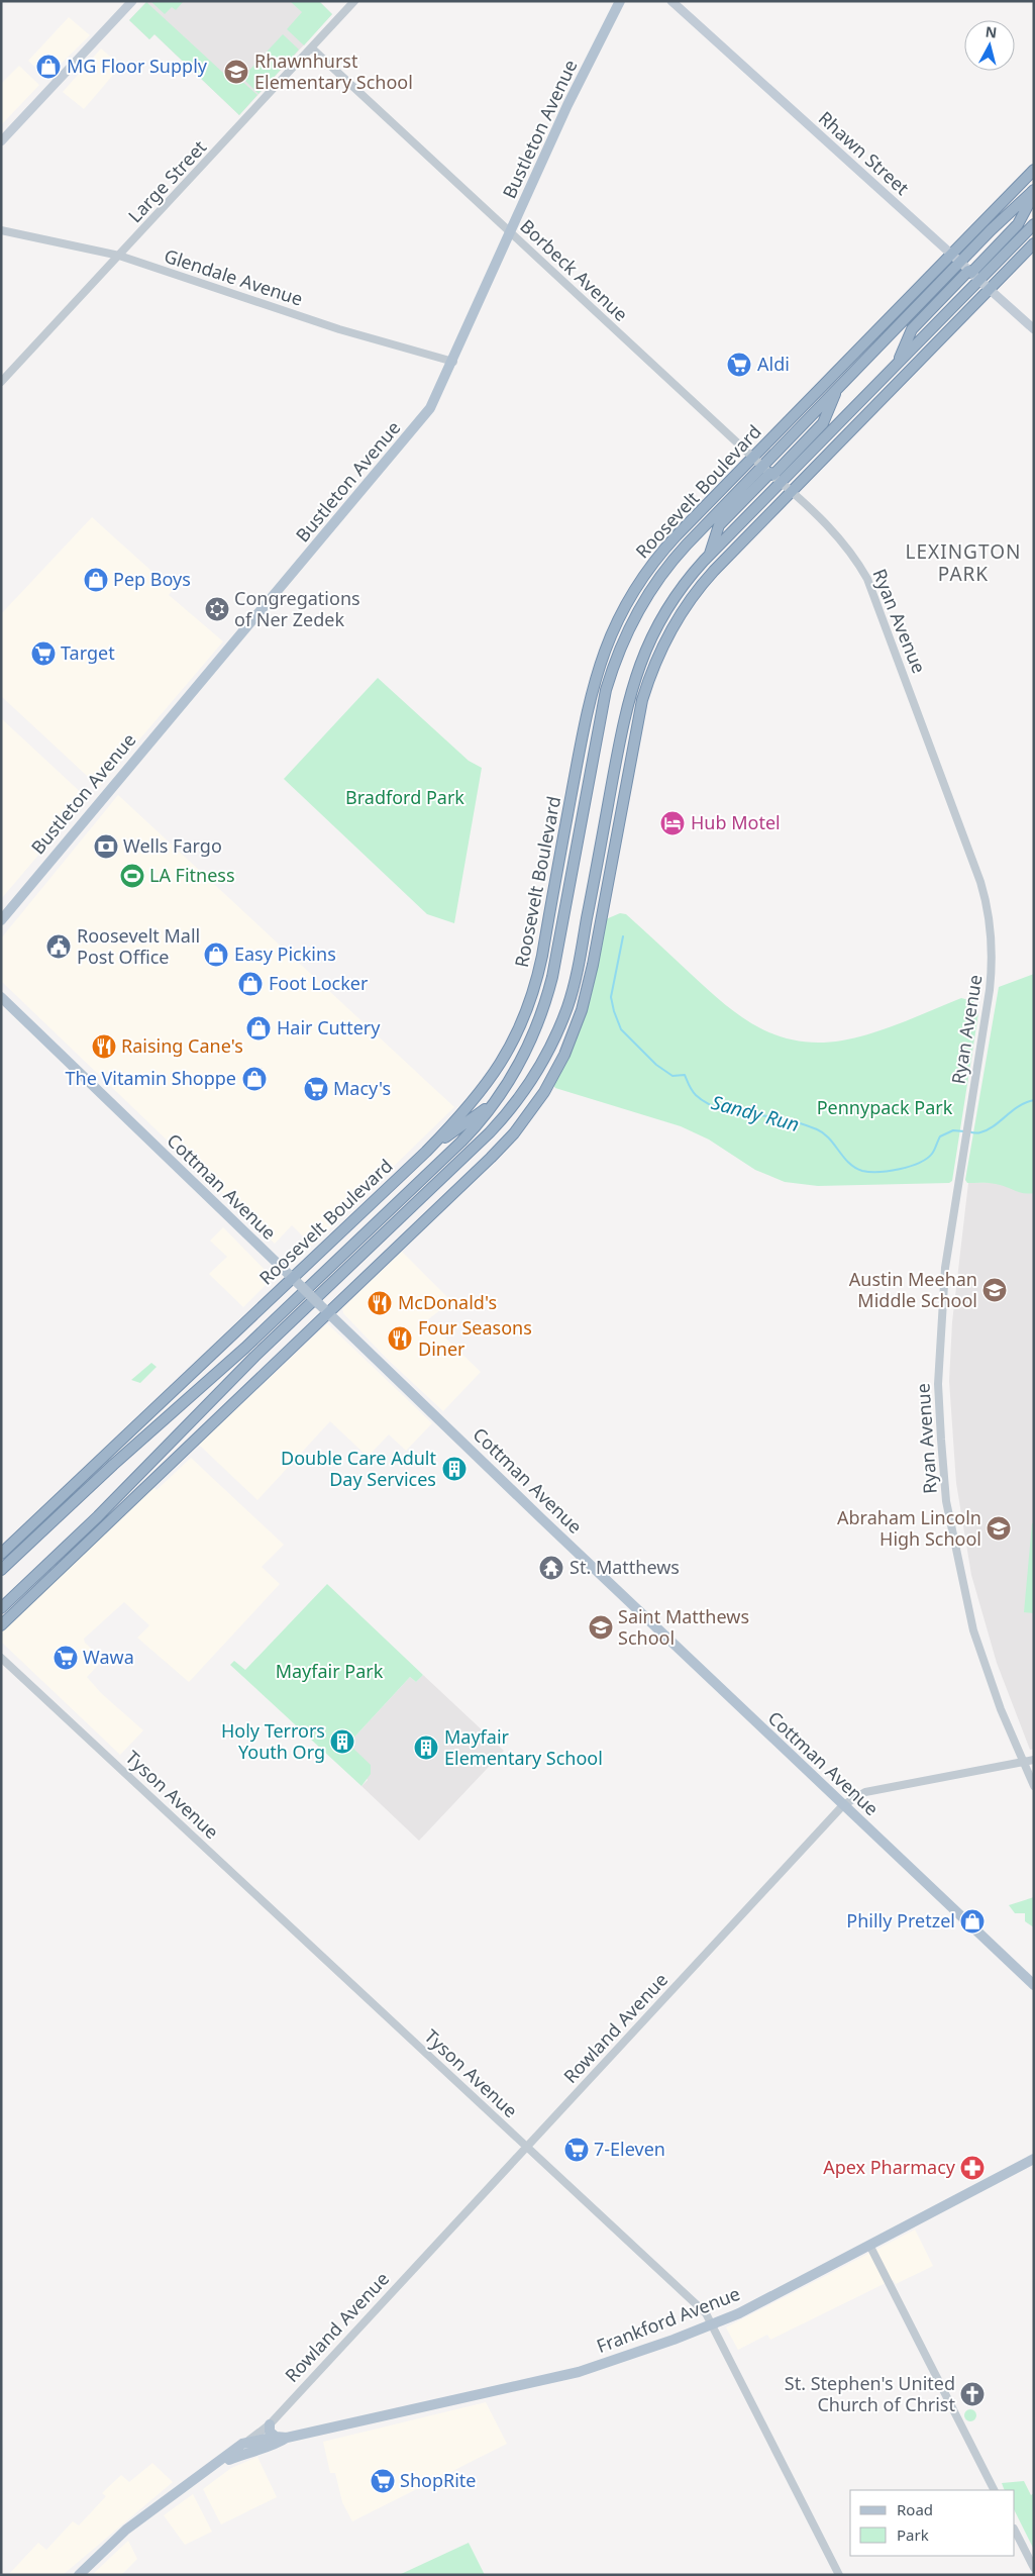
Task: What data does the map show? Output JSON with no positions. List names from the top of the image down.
{
  "streets": {
    "highway": ["Roosevelt Boulevard"],
    "main road": [
      "Bustleton Avenue",
      "Rhawn Street",
      "Cottman Avenue",
      "Frankford Avenue"
    ],
    "street": [
      "Large Street",
      "Borbeck Avenue",
      "Glendale Avenue",
      "Ryan Avenue",
      "Tyson Avenue",
      "Rowland Avenue"
    ]
  },
  "crossings": [
    ["Bustleton Avenue", "Borbeck Avenue"],
    ["Bustleton Avenue", "Glendale Avenue"],
    ["Rhawn Street", "Roosevelt Boulevard"],
    ["Large Street", "Borbeck Avenue"],
    ["Large Street", "Glendale Avenue"],
    ["Borbeck Avenue", "Roosevelt Boulevard"],
    ["Borbeck Avenue", "Ryan Avenue"],
    ["Roosevelt Boulevard", "Ryan Avenue"],
    ["Roosevelt Boulevard", "Cottman Avenue"],
    ["Ryan Avenue", "Rowland Avenue"],
    ["Cottman Avenue", "Rowland Avenue"],
    ["Tyson Avenue", "Rowland Avenue"],
    ["Tyson Avenue", "Frankford Avenue"],
    ["Rowland Avenue", "Frankford Avenue"]
  ],
  "districts": ["LEXINGTON PARK"],
  "water": ["Sandy Run"],
  "parks": ["Bradford Park", "Pennypack Park", "Mayfair Park"],
  "places": {
    "shop": [
      "MG Floor Supply",
      "Pep Boys",
      "Easy Pickins",
      "Foot Locker",
      "Hair Cuttery",
      "The Vitamin Shoppe",
      "Philly Pretzel"
    ],
    "school or university": [
      "Rhawnhurst Elementary School",
      "Austin Meehan Middle School",
      "Abraham Lincoln High School",
      "Saint Matthews School"
    ],
    "supermarket": [
      "Aldi",
      "Target",
      "Macy's",
      "Wawa",
      "7-Eleven",
      "ShopRite"
    ],
    "synagogue": ["Congregations of Ner Zedek"],
    "hotel": ["Hub Motel"],
    "bank": ["Wells Fargo"],
    "sports": ["LA Fitness"],
    "public building": ["Roosevelt Mall Post Office"],
    "restaurant": ["Raising Cane's", "McDonald's", "Four Seasons Diner"],
    "building": ["Double Care Adult Day Services", "Holy Terrors Youth Org", "Mayfair Elementary School"],
    "temple": ["St. Matthews"],
    "pharmacy": ["Apex Pharmacy"],
    "church": ["St. Stephen's United Church of Christ"]
  },
  "legend": ["Road", "Park"],
  "north": "top"
}
